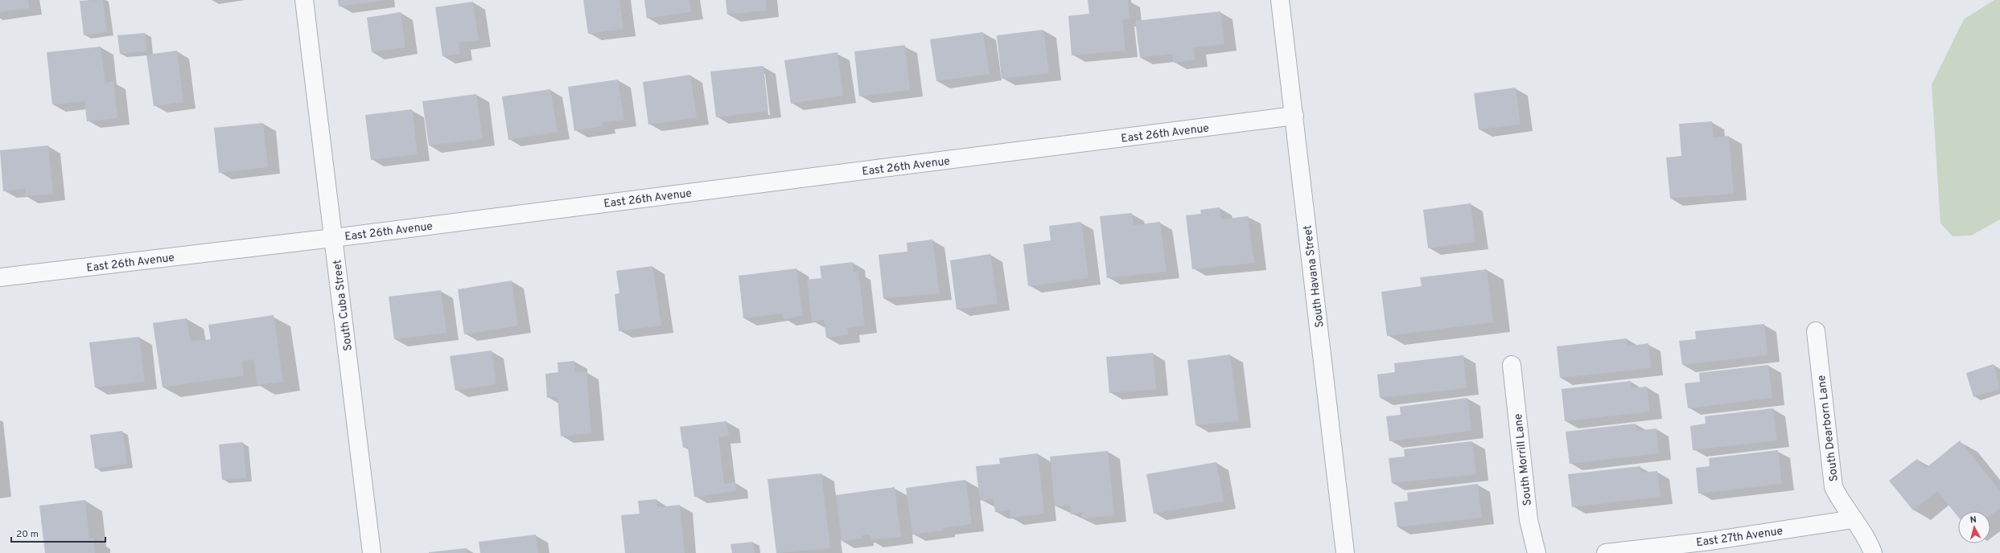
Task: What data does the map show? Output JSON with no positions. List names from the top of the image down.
{
  "streets": {
    "street": [
      "East 26th Avenue",
      "South Havana Street",
      "South Cuba Street",
      "South Dearborn Lane",
      "South Morrill Lane",
      "East 27th Avenue"
    ]
  },
  "crossings": [
    ["East 26th Avenue", "South Havana Street"],
    ["East 26th Avenue", "South Cuba Street"],
    ["South Dearborn Lane", "East 27th Avenue"]
  ],
  "scale_bar": "20 m",
  "north": "top"
}
